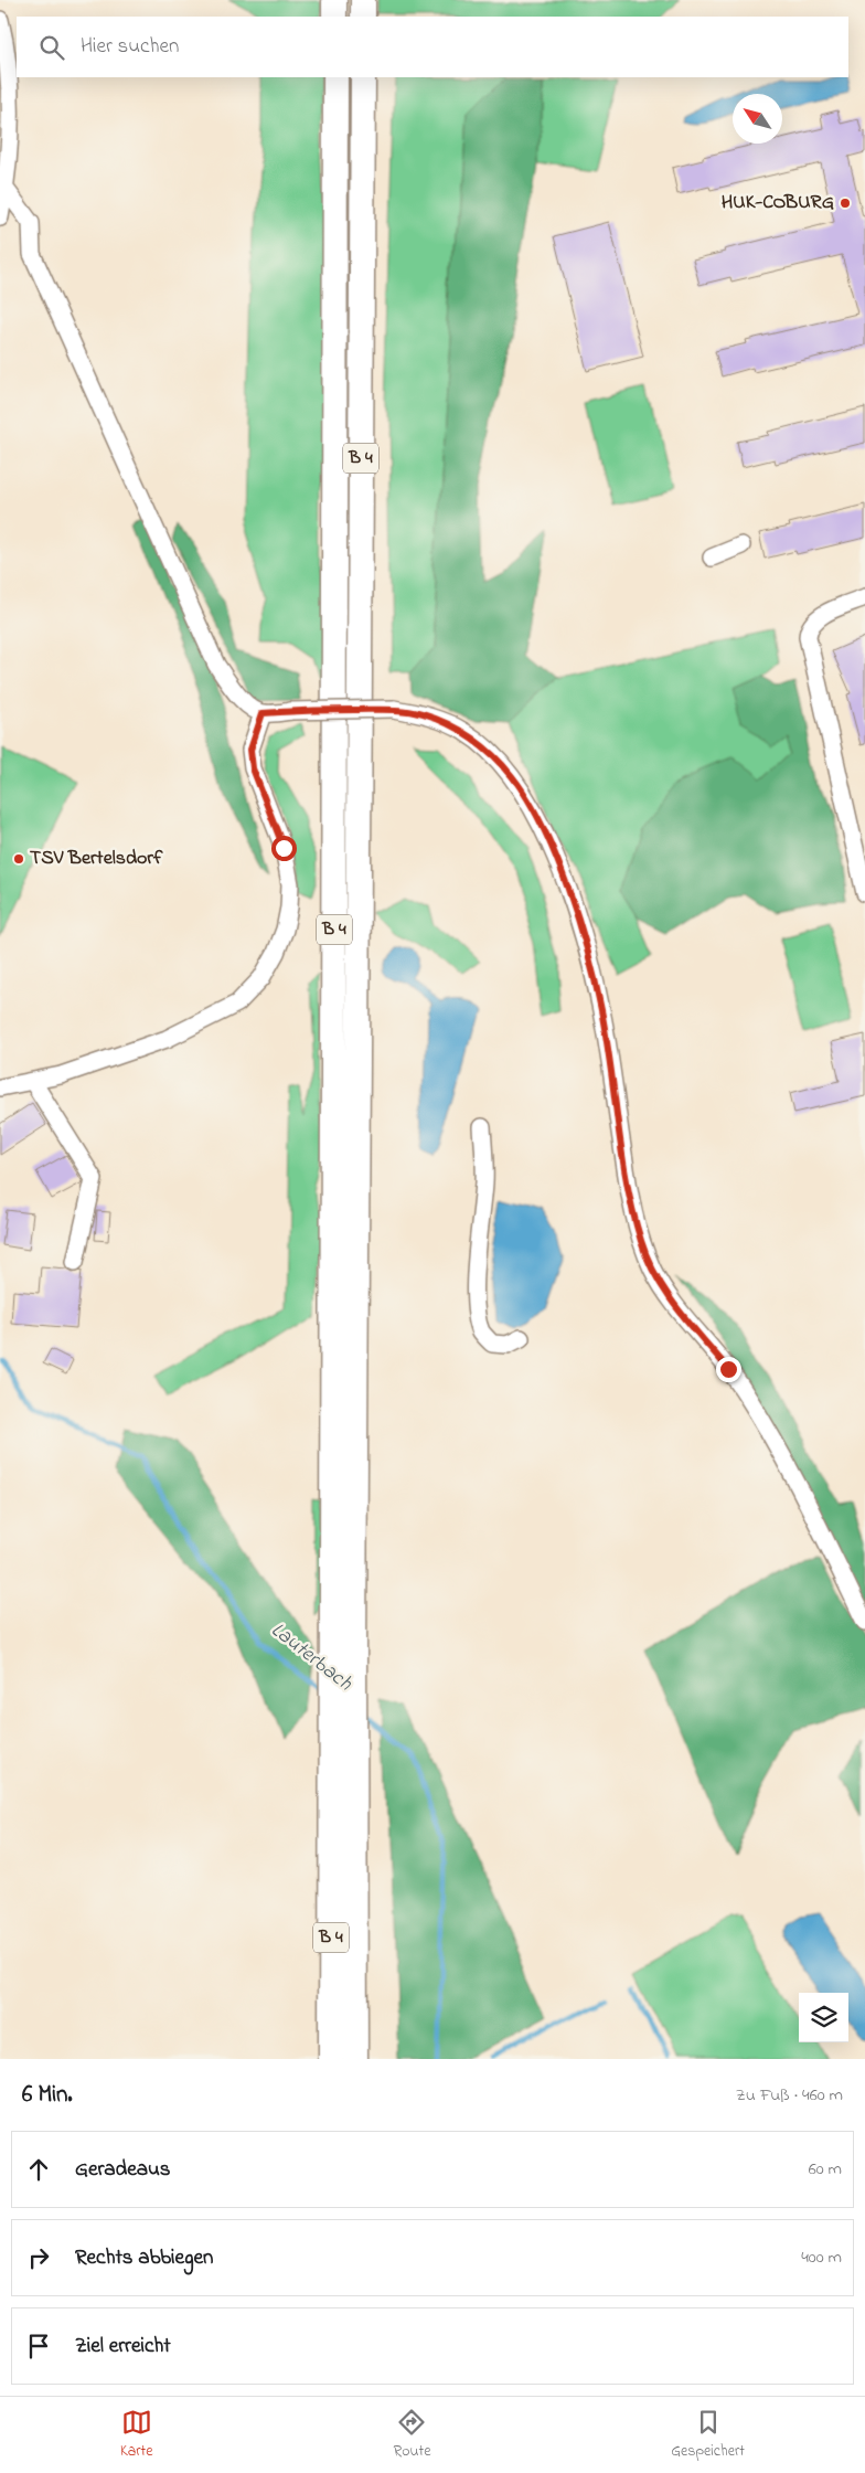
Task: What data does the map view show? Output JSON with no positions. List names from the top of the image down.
{
  "streets": {
    "highway": ["B 4"]
  },
  "water": ["Lauterbach"],
  "places": ["HUK-COBURG", "TSV Bertelsdorf"],
  "north": "top left",
  "page": {
    "search": "Hier suchen",
    "heading": ["6 Min.", "Zu Fuß · 460 m"],
    "list": [
      ["Geradeaus", "60 m"],
      ["Rechts abbiegen", "400 m"],
      "Ziel erreicht"
    ],
    "nav": ["Karte", "Route", "Gespeichert"]
  }
}
